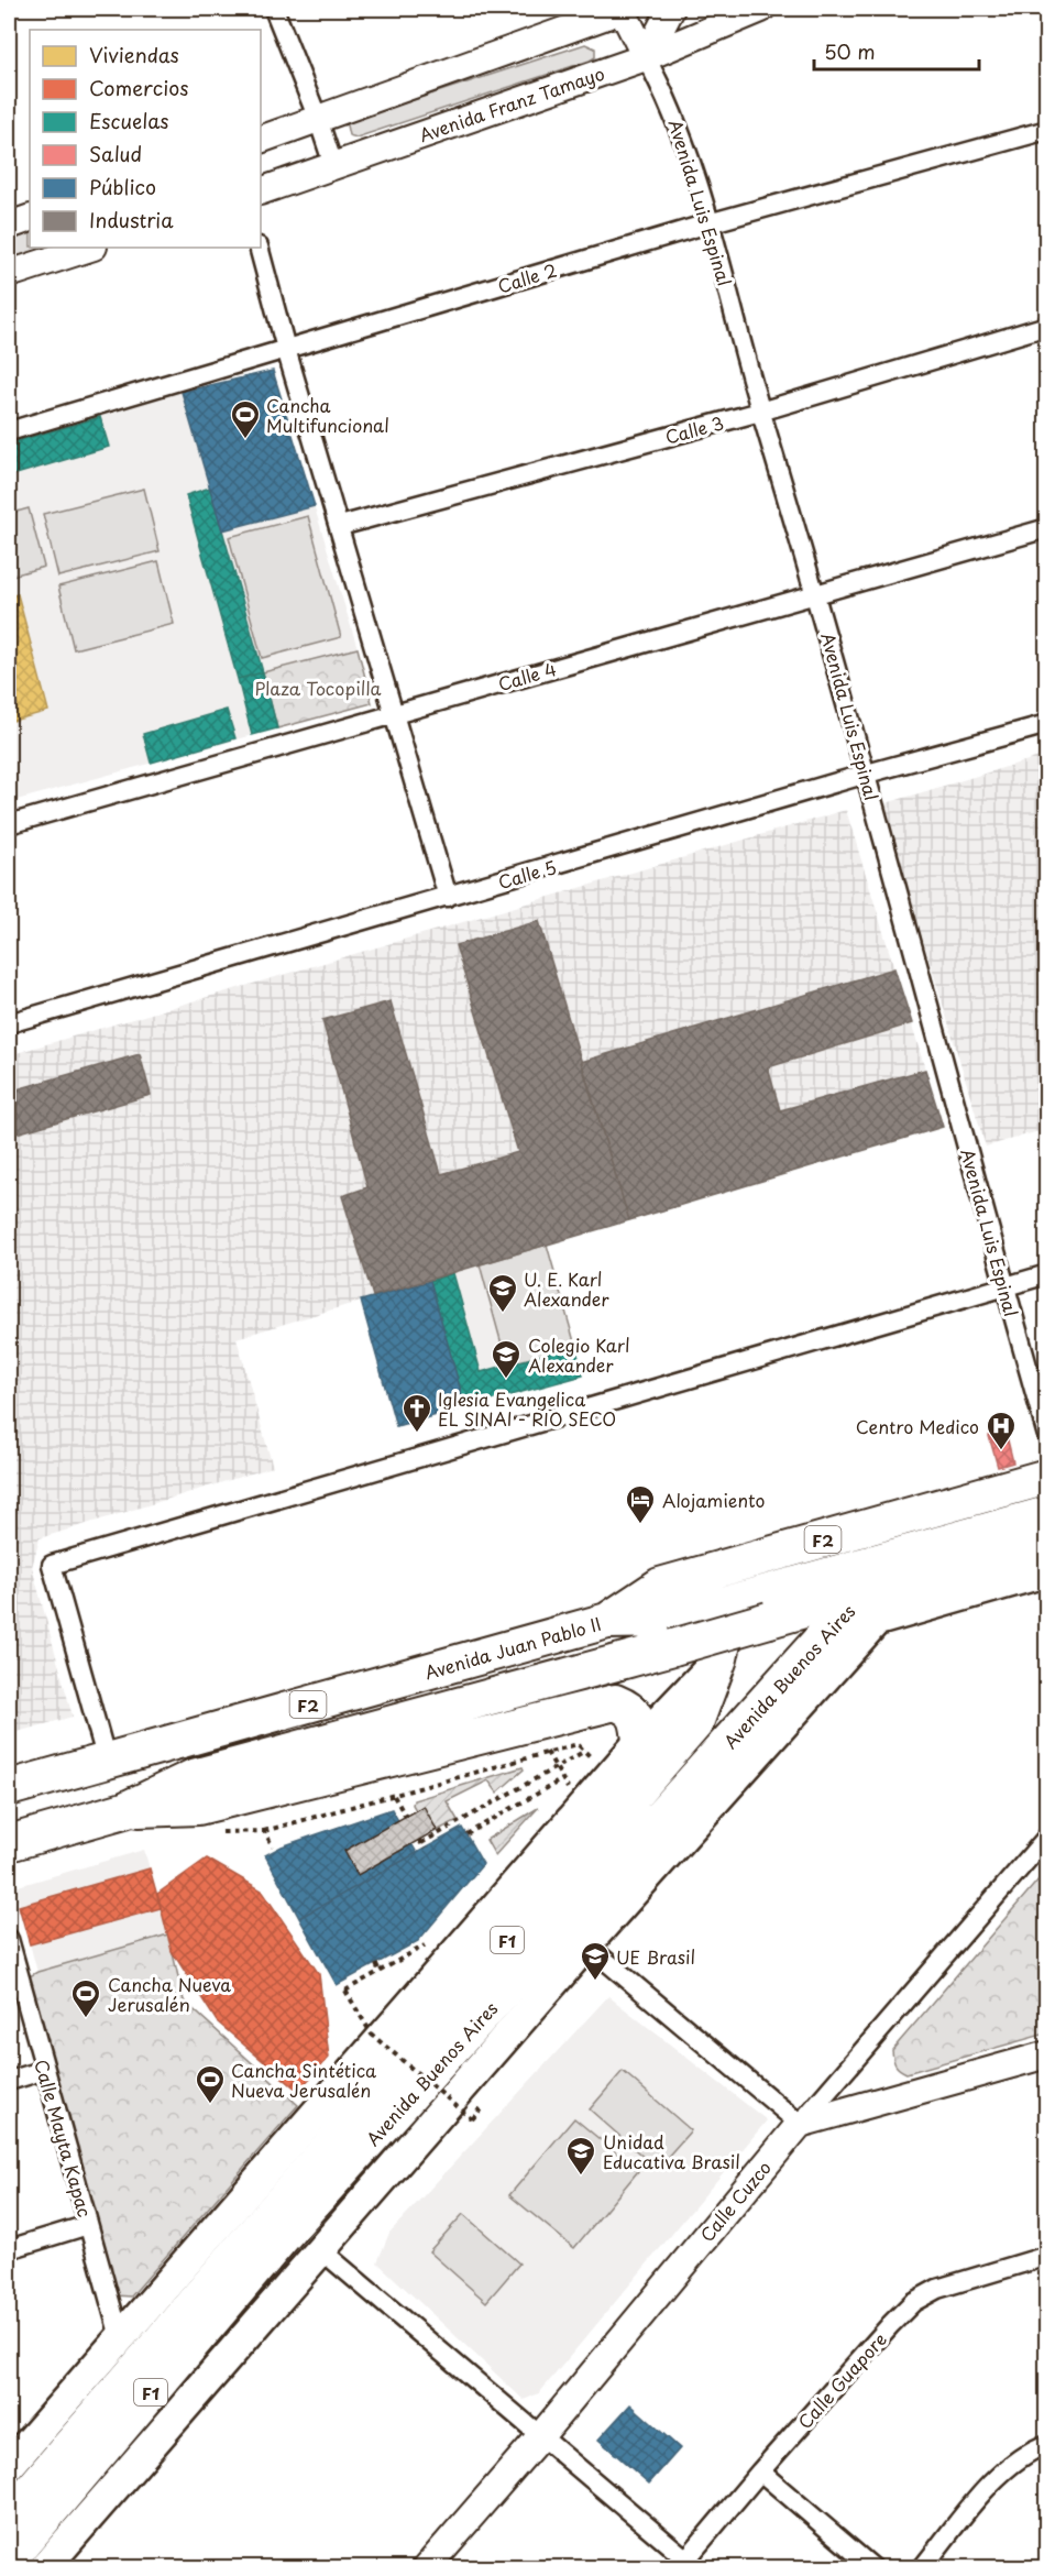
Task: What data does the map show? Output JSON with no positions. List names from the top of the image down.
{
  "streets": {
    "highway": [
      "F2",
      "Avenida Juan Pablo II",
      "Avenida Buenos Aires",
      "F1"
    ],
    "main road": ["Avenida Franz Tamayo", "Avenida Luis Espinal", "Calle Cuzco"],
    "street": [
      "Calle 2",
      "Calle 3",
      "Calle 4",
      "Calle 5",
      "Calle Mayta Kapac",
      "Calle Guapore"
    ]
  },
  "crossings": [
    ["Avenida Franz Tamayo", "Avenida Luis Espinal"],
    ["Avenida Luis Espinal", "Calle 2"],
    ["Avenida Luis Espinal", "Calle 3"],
    ["Avenida Luis Espinal", "Calle 4"],
    ["Avenida Luis Espinal", "Calle 5"],
    ["F2", "Avenida Juan Pablo II"],
    ["F2", "Avenida Buenos Aires"]
  ],
  "parks": ["Plaza Tocopilla"],
  "places": {
    "sports": ["Cancha Multifuncional", "Cancha Nueva Jerusalén", "Cancha Sintética Nueva Jerusalén"],
    "school or university": [
      "U. E. Karl Alexander",
      "Colegio Karl Alexander",
      "UE Brasil",
      "Unidad Educativa Brasil"
    ],
    "church": ["Iglesia Evangelica EL SINAI - RIO SECO"],
    "hospital": ["Centro Medico"],
    "hotel": ["Alojamiento"]
  },
  "legend": [
    "Viviendas",
    "Comercios",
    "Escuelas",
    "Salud",
    "Público",
    "Industria"
  ],
  "scale_bar": "50 m"
}
